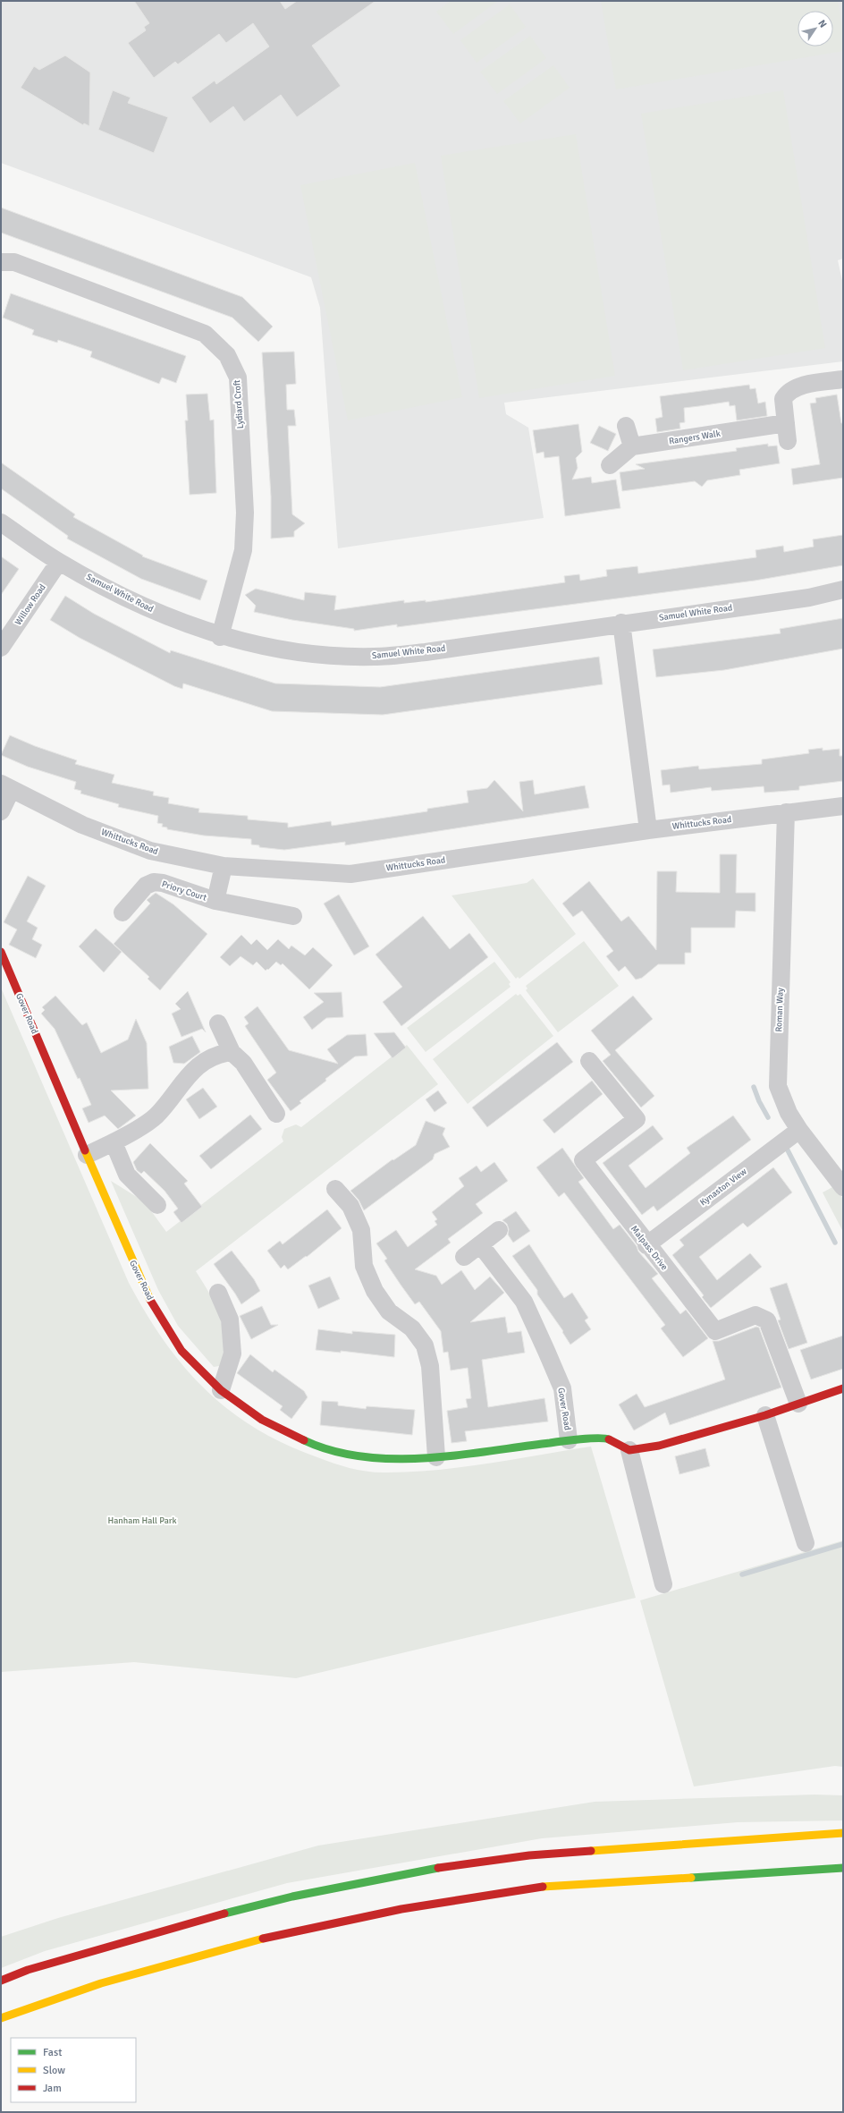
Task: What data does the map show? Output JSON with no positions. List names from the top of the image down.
{
  "streets": {
    "main road": ["Gover Road"],
    "street": [
      "Lydiard Croft",
      "Rangers Walk",
      "Samuel White Road",
      "Willow Road",
      "Whittucks Road",
      "Priory Court",
      "Roman Way",
      "Kynaston View",
      "Malpass Drive"
    ]
  },
  "crossings": [
    ["Lydiard Croft", "Samuel White Road"],
    ["Samuel White Road", "Willow Road"],
    ["Whittucks Road", "Priory Court"],
    ["Whittucks Road", "Roman Way"],
    ["Roman Way", "Kynaston View"],
    ["Kynaston View", "Malpass Drive"]
  ],
  "parks": ["Hanham Hall Park"],
  "legend": ["Fast", "Slow", "Jam"],
  "north": "top right"
}
